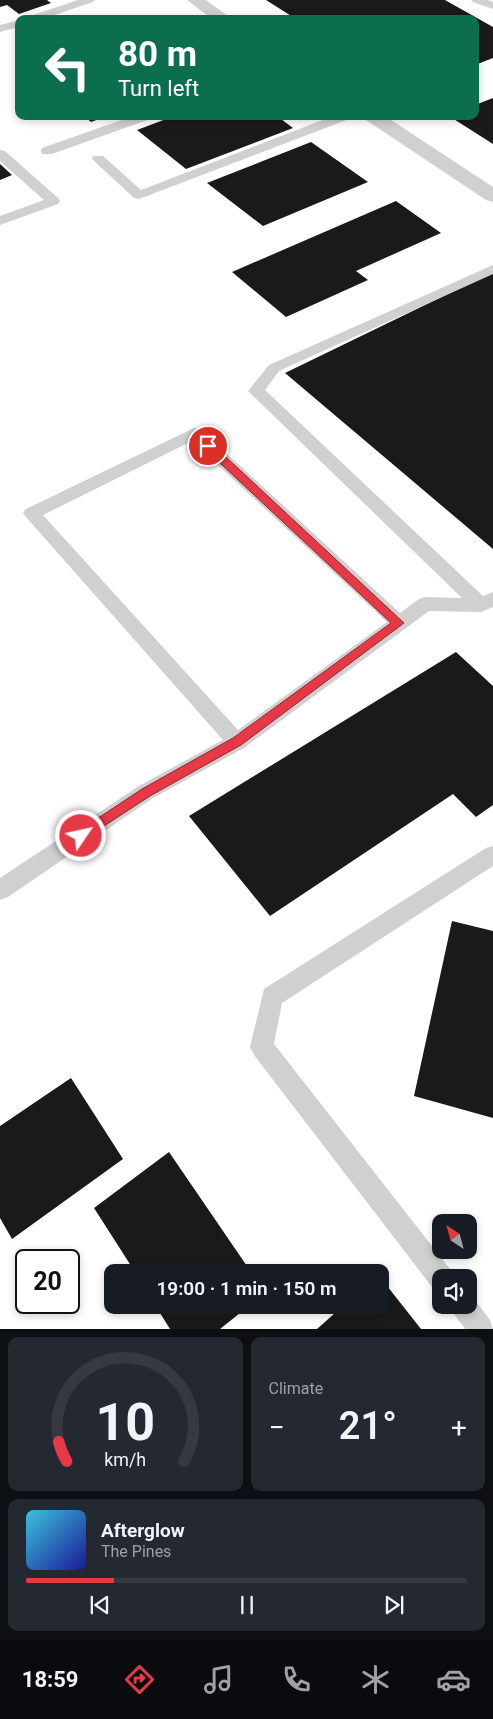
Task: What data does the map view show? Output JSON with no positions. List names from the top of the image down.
{
  "north": "top left",
  "page": {
    "turn": ["80 m", "Turn left"],
    "limit": "20",
    "trip": "19:00 · 1 min · 150 m",
    "tile": "Climate",
    "heat": ["−", "21°", "+"],
    "song": ["Afterglow", "The Pines"],
    "tabs": "18:59",
    "gauge": ["10", "km/h"]
  }
}
